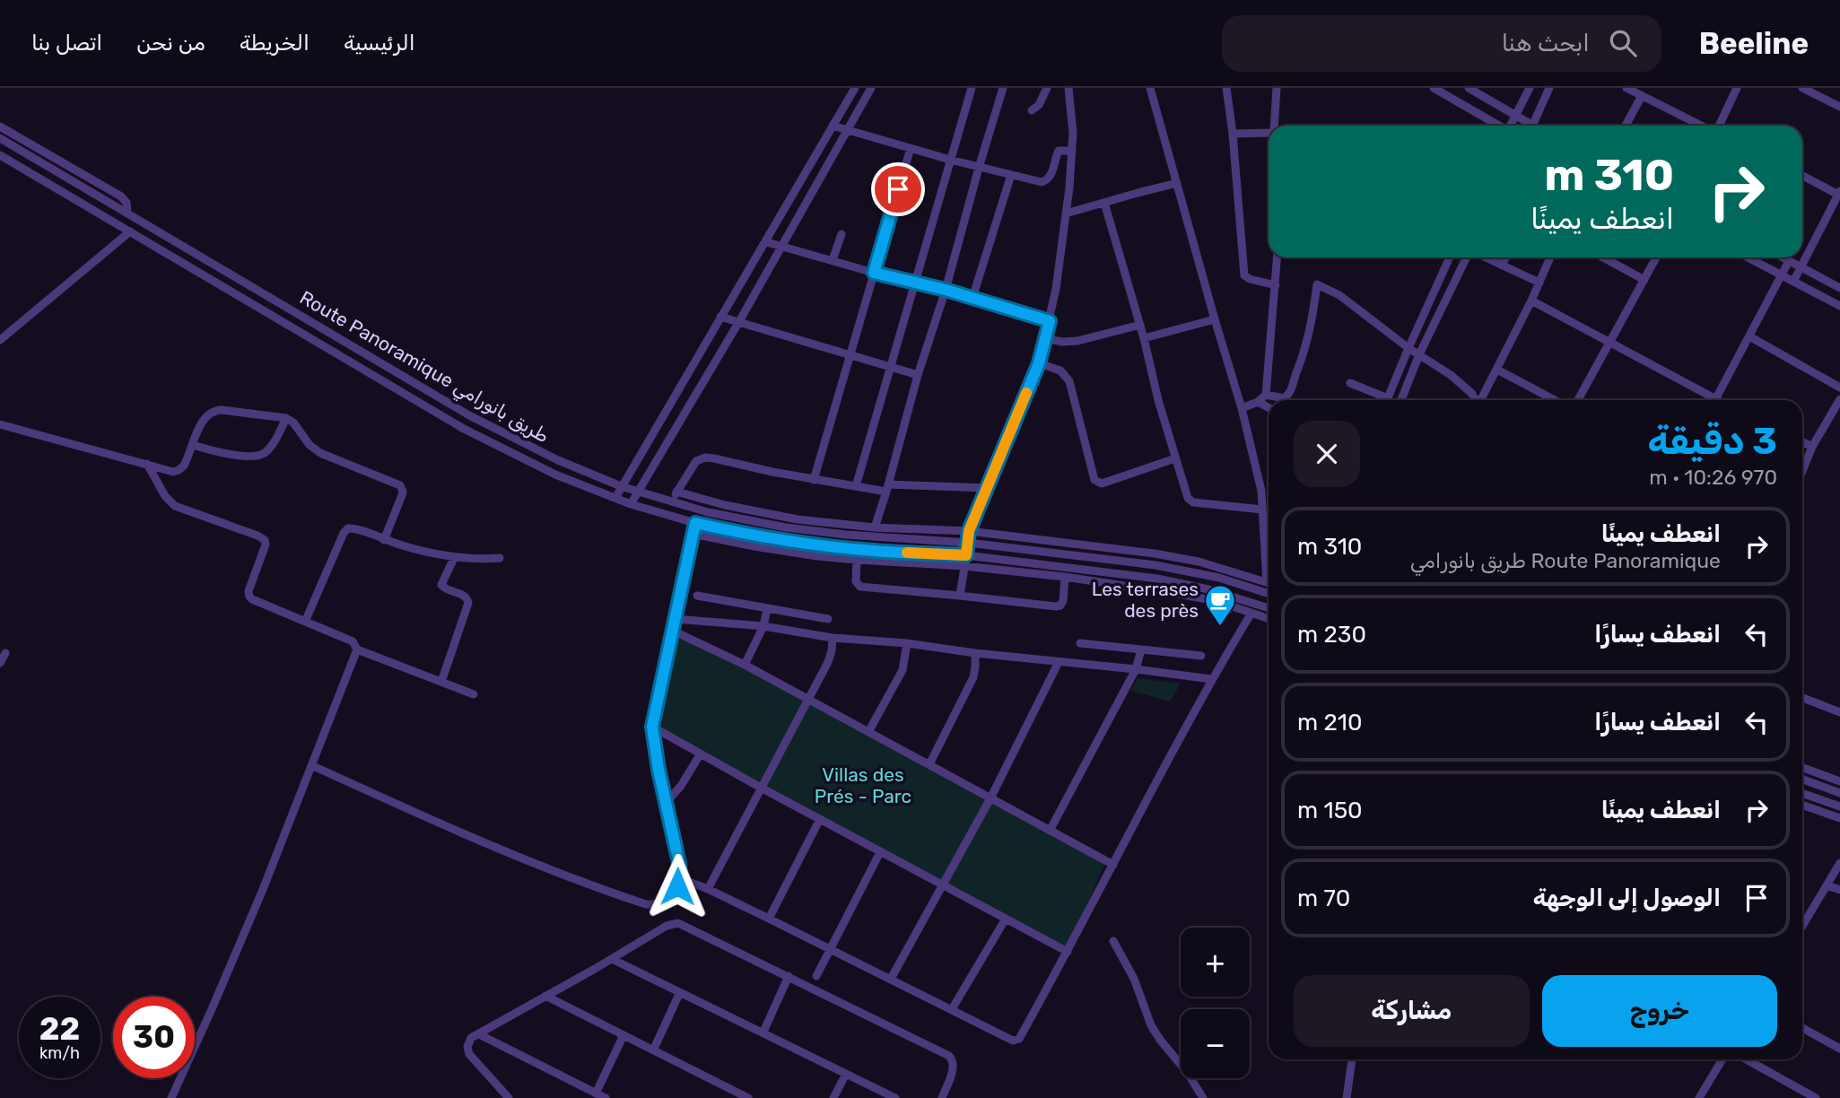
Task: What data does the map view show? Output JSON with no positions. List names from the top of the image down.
{
  "streets": {
    "street": ["Route Panoramique طريق بانورامي"]
  },
  "parks": ["Villas des Prés - Parc"],
  "places": {
    "cafe": ["Les terrases des près"]
  },
  "page": {
    "header": "Beeline",
    "search": "ابحث هنا",
    "nav": [
      "الرئيسية",
      "الخريطة",
      "من نحن",
      "اتصل بنا"
    ],
    "turn": ["310 m", "انعطف يمينًا"],
    "heading": ["3 دقيقة", "970 m · 10:26"],
    "list": [
      {
        "name": "انعطف يمينًا",
        "note": "Route Panoramique طريق بانورامي",
        "value": "310 m"
      },
      {
        "name": "انعطف يسارًا",
        "value": "230 m"
      },
      {
        "name": "انعطف يسارًا",
        "value": "210 m"
      },
      {
        "name": "انعطف يمينًا",
        "value": "150 m"
      },
      {
        "name": "الوصول إلى الوجهة",
        "value": "70 m"
      }
    ],
    "map_buttons": ["+", "−"],
    "buttons": ["خروج", "مشاركة"],
    "speed": "22 km/h",
    "limit": "30"
  }
}
